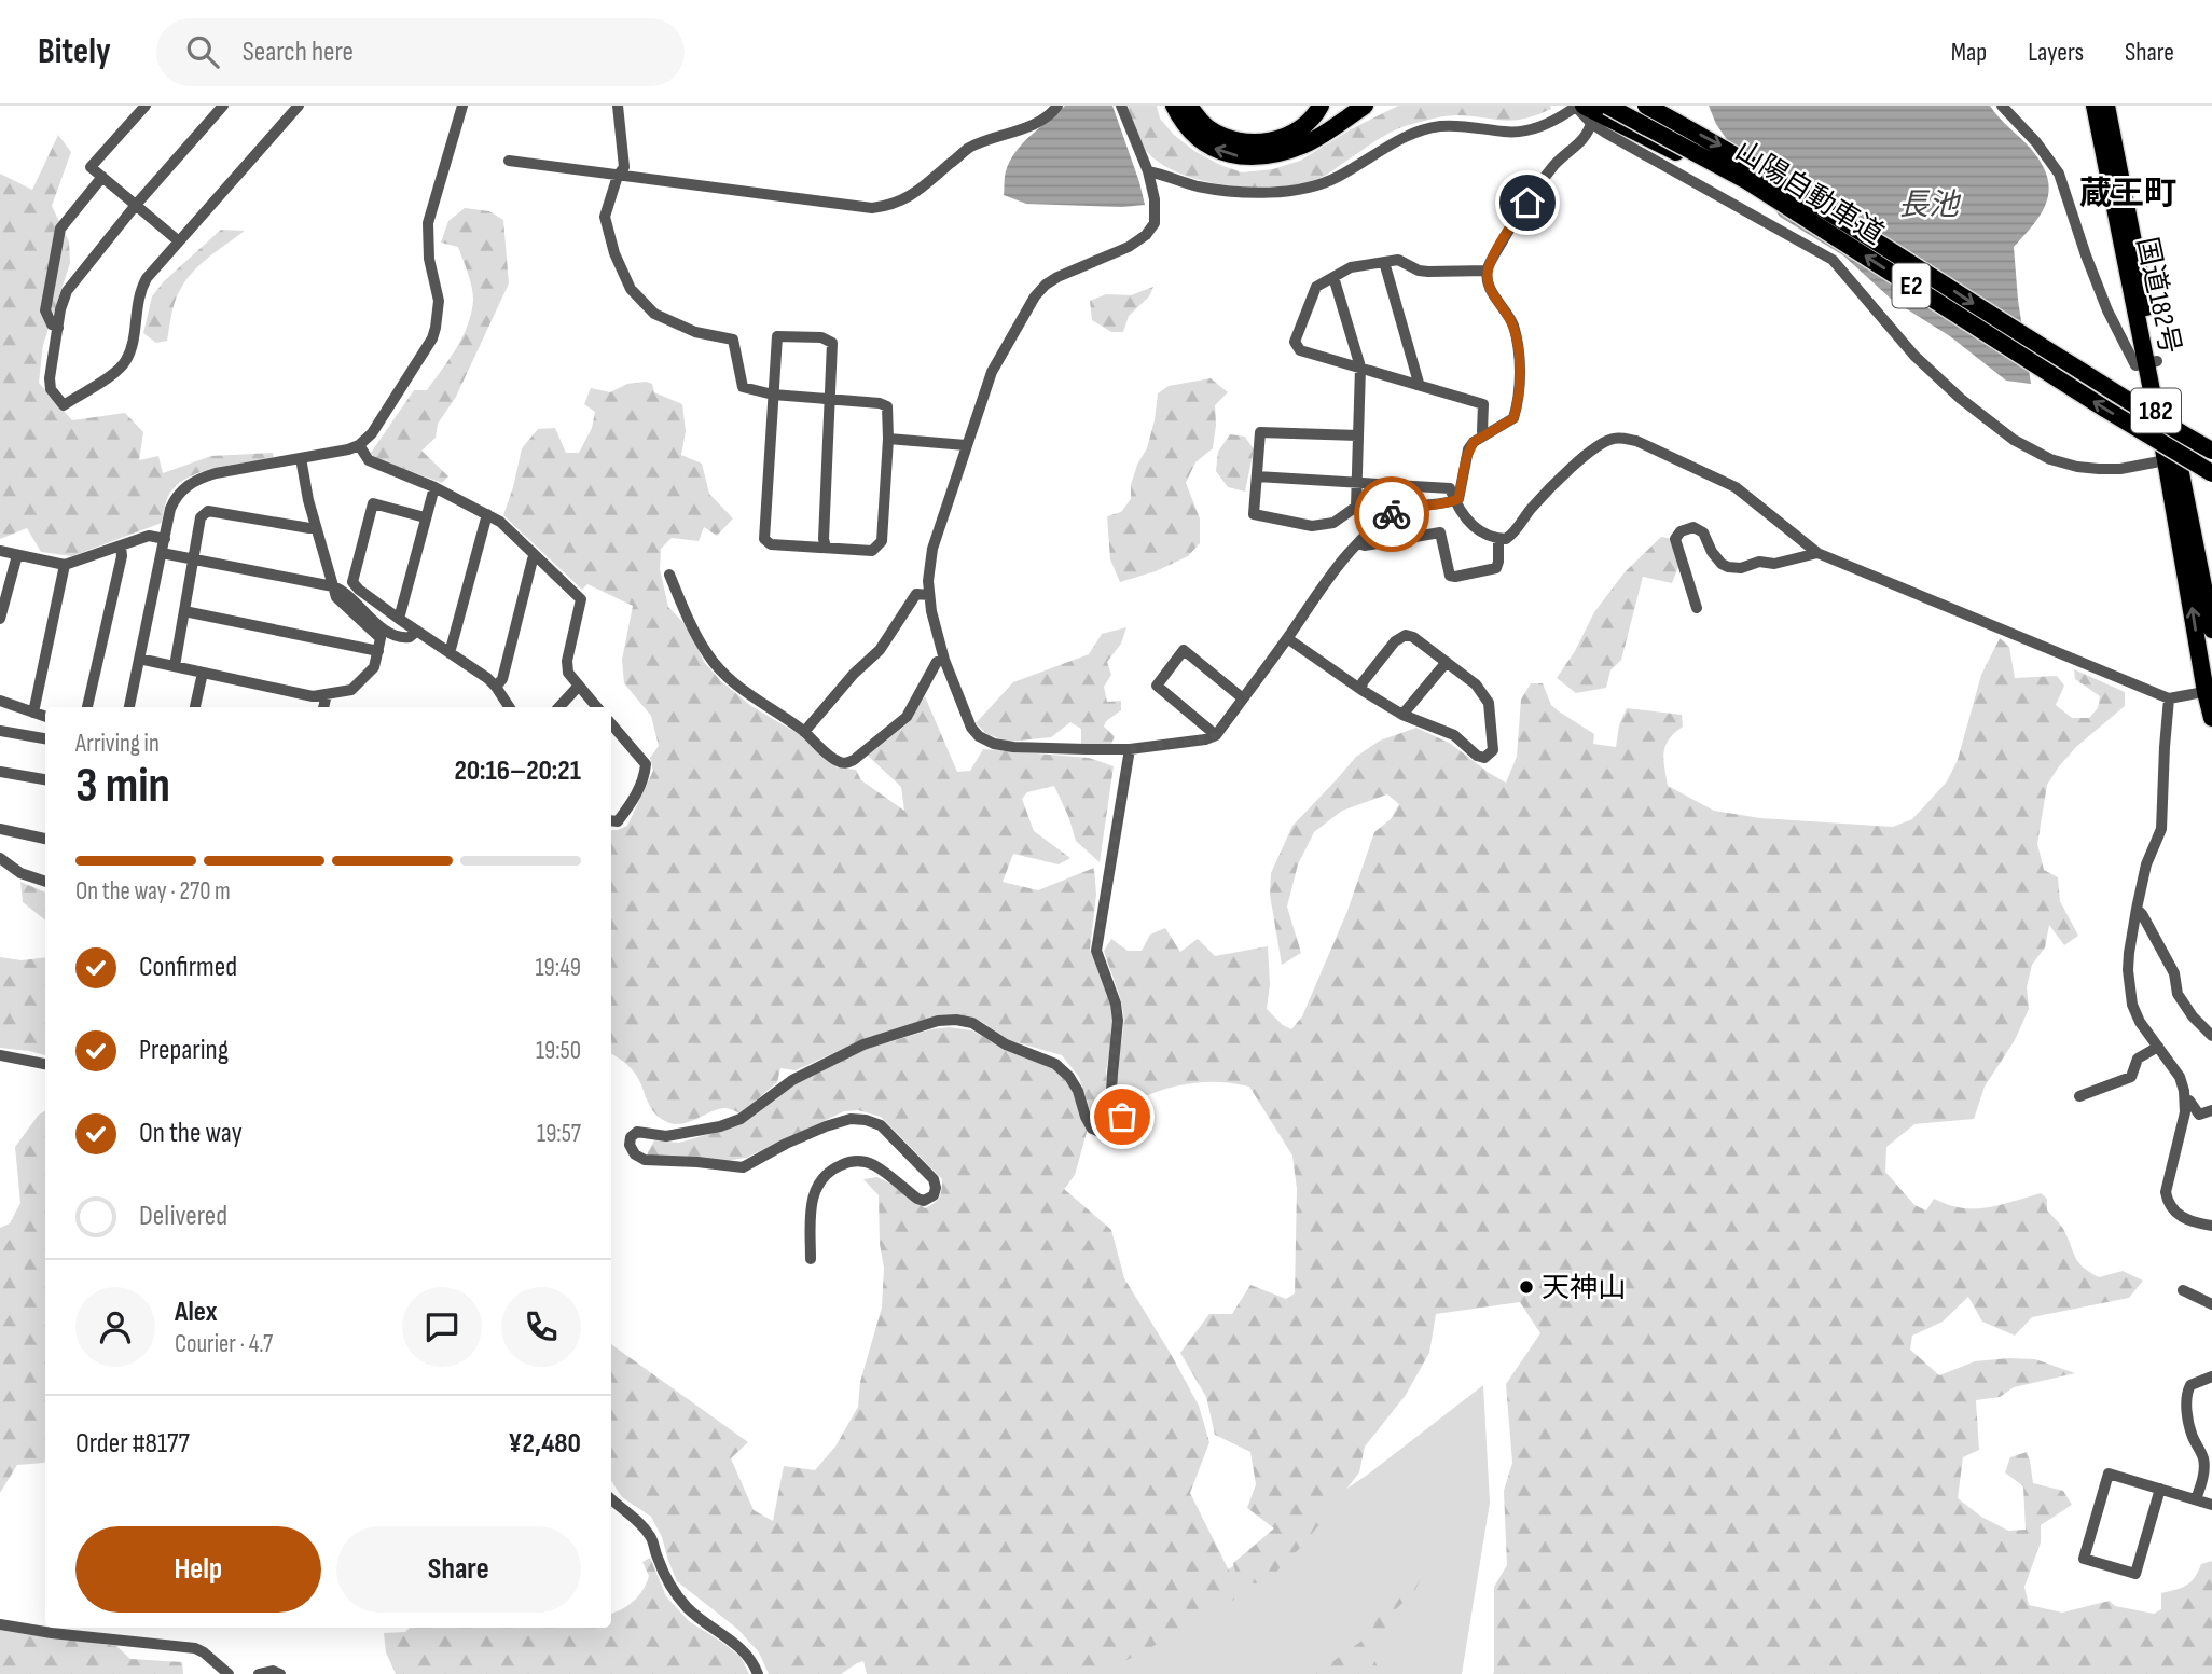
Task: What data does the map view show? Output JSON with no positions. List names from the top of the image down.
{
  "streets": {
    "highway": [
      "山陽自動車道",
      "E2",
      "国道182号",
      "182"
    ]
  },
  "districts": ["蔵王町"],
  "water": ["長池"],
  "places": ["天神山"],
  "page": {
    "header": "Bitely",
    "search": "Search here",
    "nav": ["Map", "Layers", "Share"],
    "heading": ["3 min", "Arriving in", "20:16–20:21"],
    "panel": [
      "Alex",
      "Courier · 4.7",
      "Order #8177",
      "¥2,480"
    ],
    "bar": "On the way · 270 m",
    "list": [
      ["Confirmed", "19:49"],
      ["Preparing", "19:50"],
      ["On the way", "19:57"],
      "Delivered"
    ],
    "buttons": ["Help", "Share"]
  }
}
